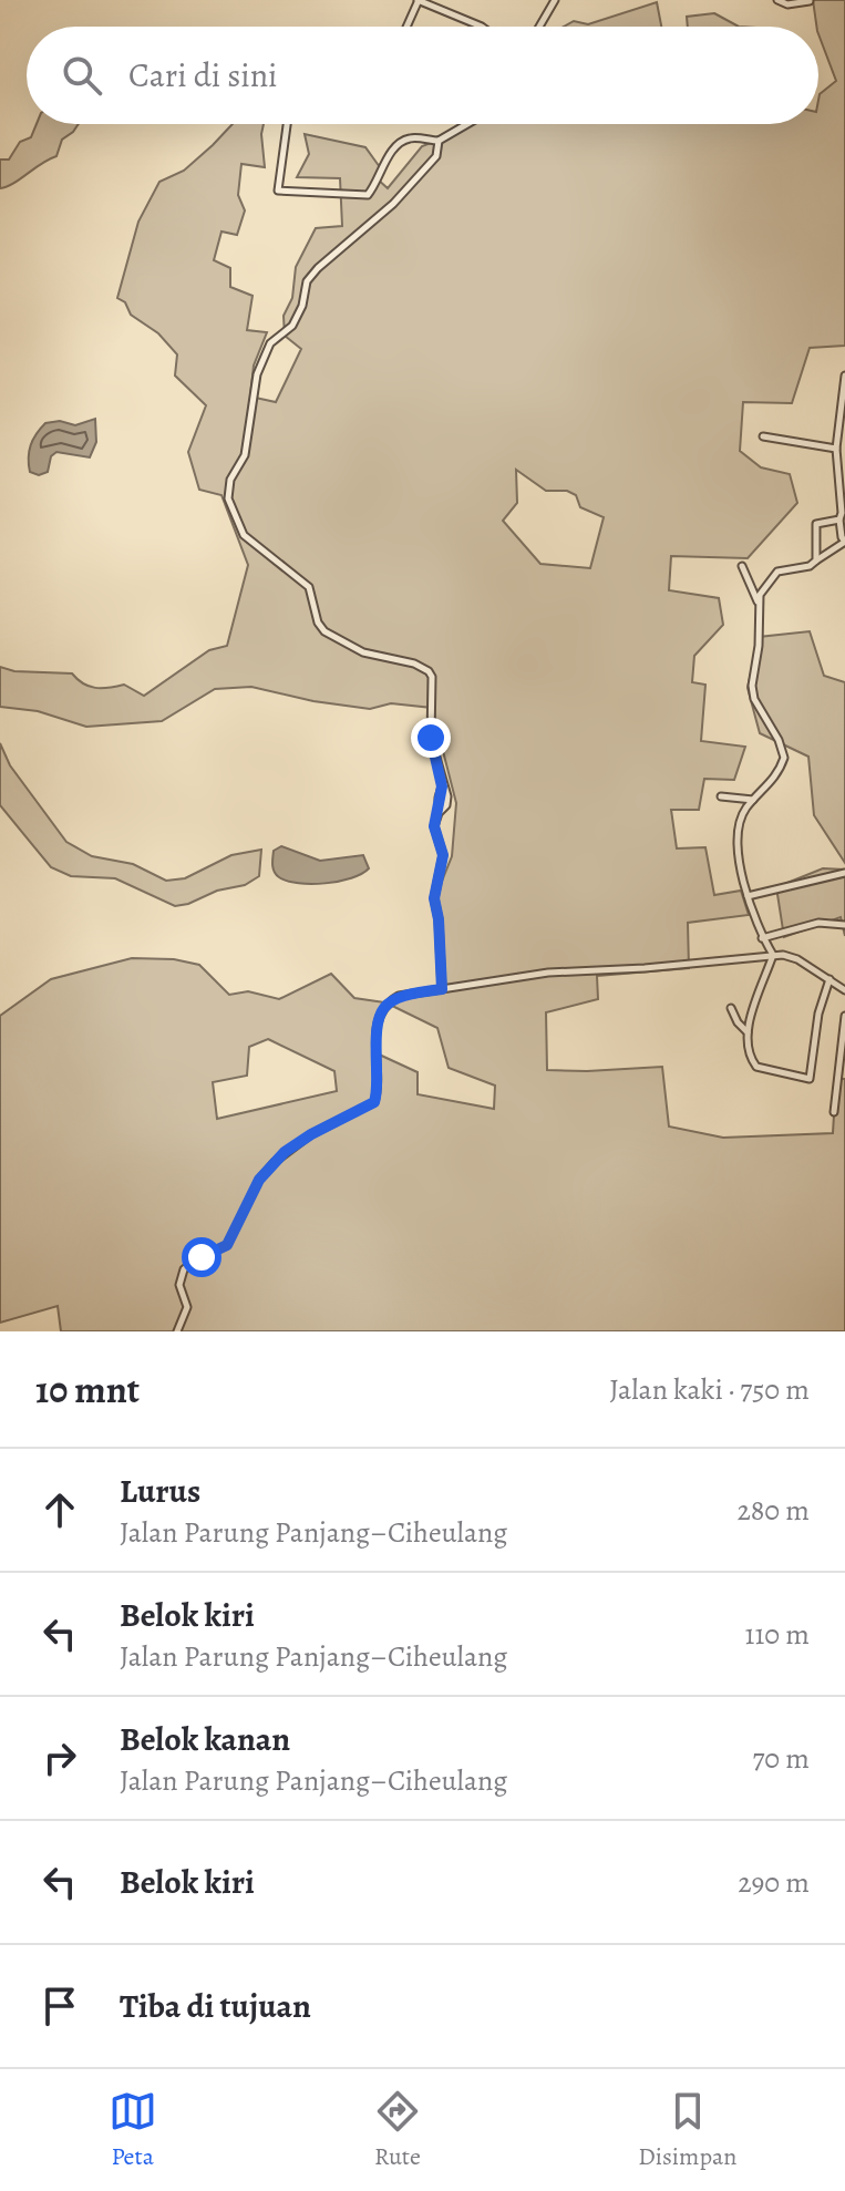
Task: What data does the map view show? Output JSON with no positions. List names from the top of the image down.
{
  "page": {
    "search": "Cari di sini",
    "heading": ["10 mnt", "Jalan kaki · 750 m"],
    "list": [
      ["Lurus", "Jalan Parung Panjang–Ciheulang", "280 m"],
      ["Belok kiri", "Jalan Parung Panjang–Ciheulang", "110 m"],
      ["Belok kanan", "Jalan Parung Panjang–Ciheulang", "70 m"],
      ["Belok kiri", "290 m"],
      "Tiba di tujuan"
    ],
    "nav": ["Peta", "Rute", "Disimpan"]
  }
}
